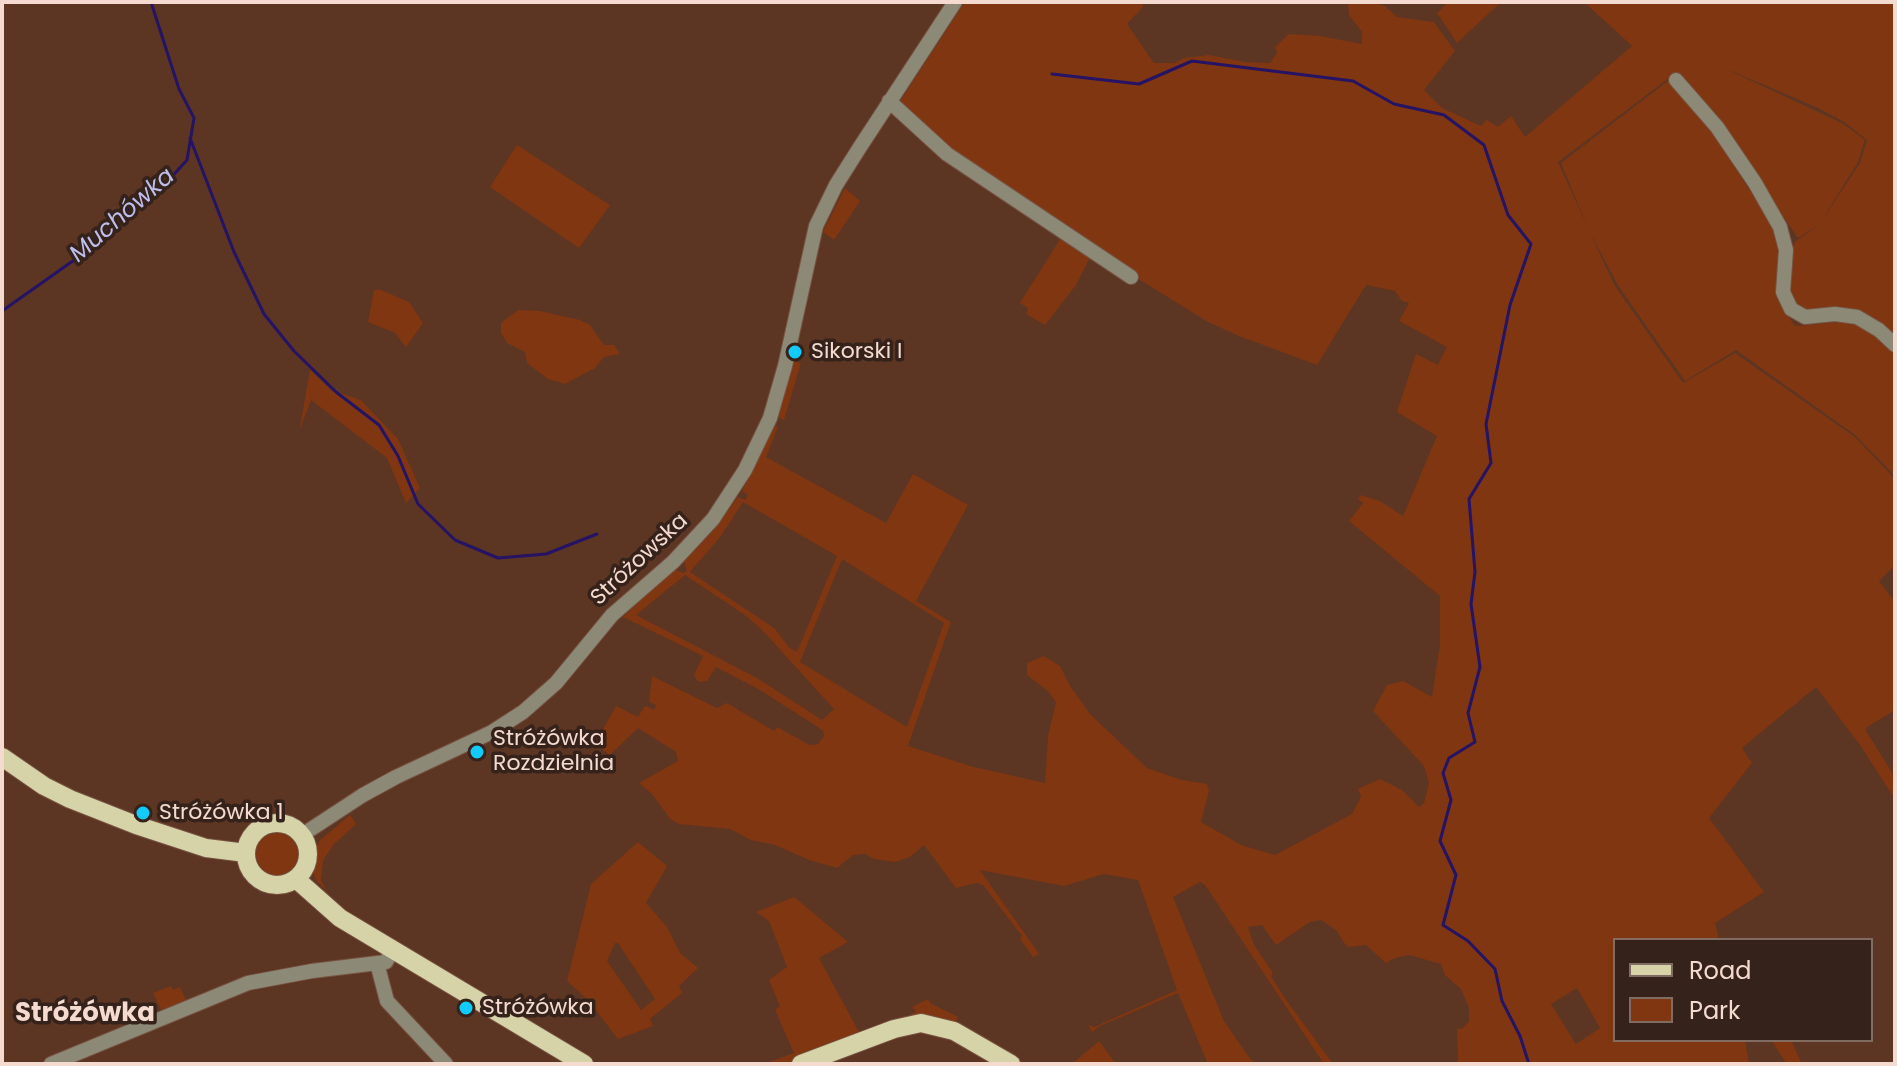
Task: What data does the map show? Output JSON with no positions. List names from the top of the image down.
{
  "streets": {
    "street": ["Stróżowska"]
  },
  "districts": ["Stróżówka"],
  "water": ["Muchówka"],
  "places": [
    "Sikorski I",
    "Stróżówka Rozdzielnia",
    "Stróżówka 1",
    "Stróżówka"
  ],
  "legend": ["Road", "Park"]
}
